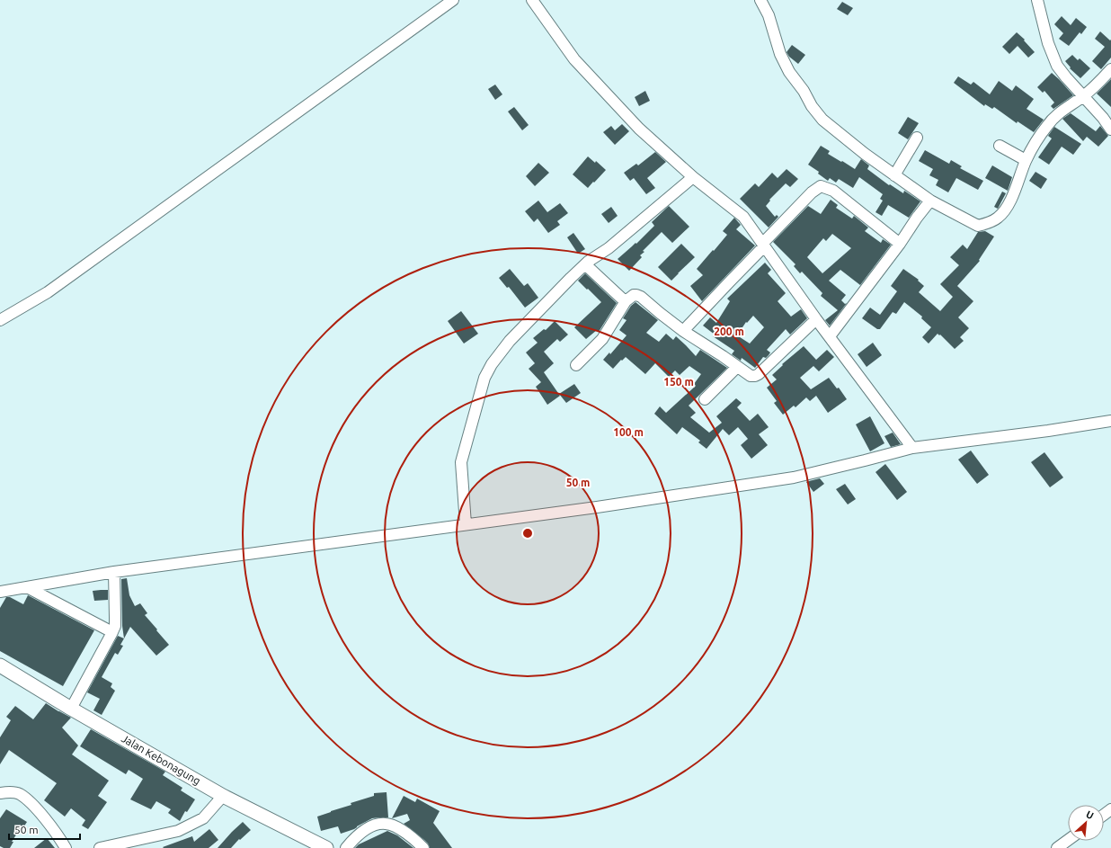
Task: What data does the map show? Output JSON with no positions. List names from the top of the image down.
{
  "streets": {
    "main road": ["Jalan Kebonagung"]
  },
  "scale_bar": "50 m",
  "north": "top right",
  "rings": [
    "200 m",
    "150 m",
    "100 m",
    "50 m"
  ]
}
